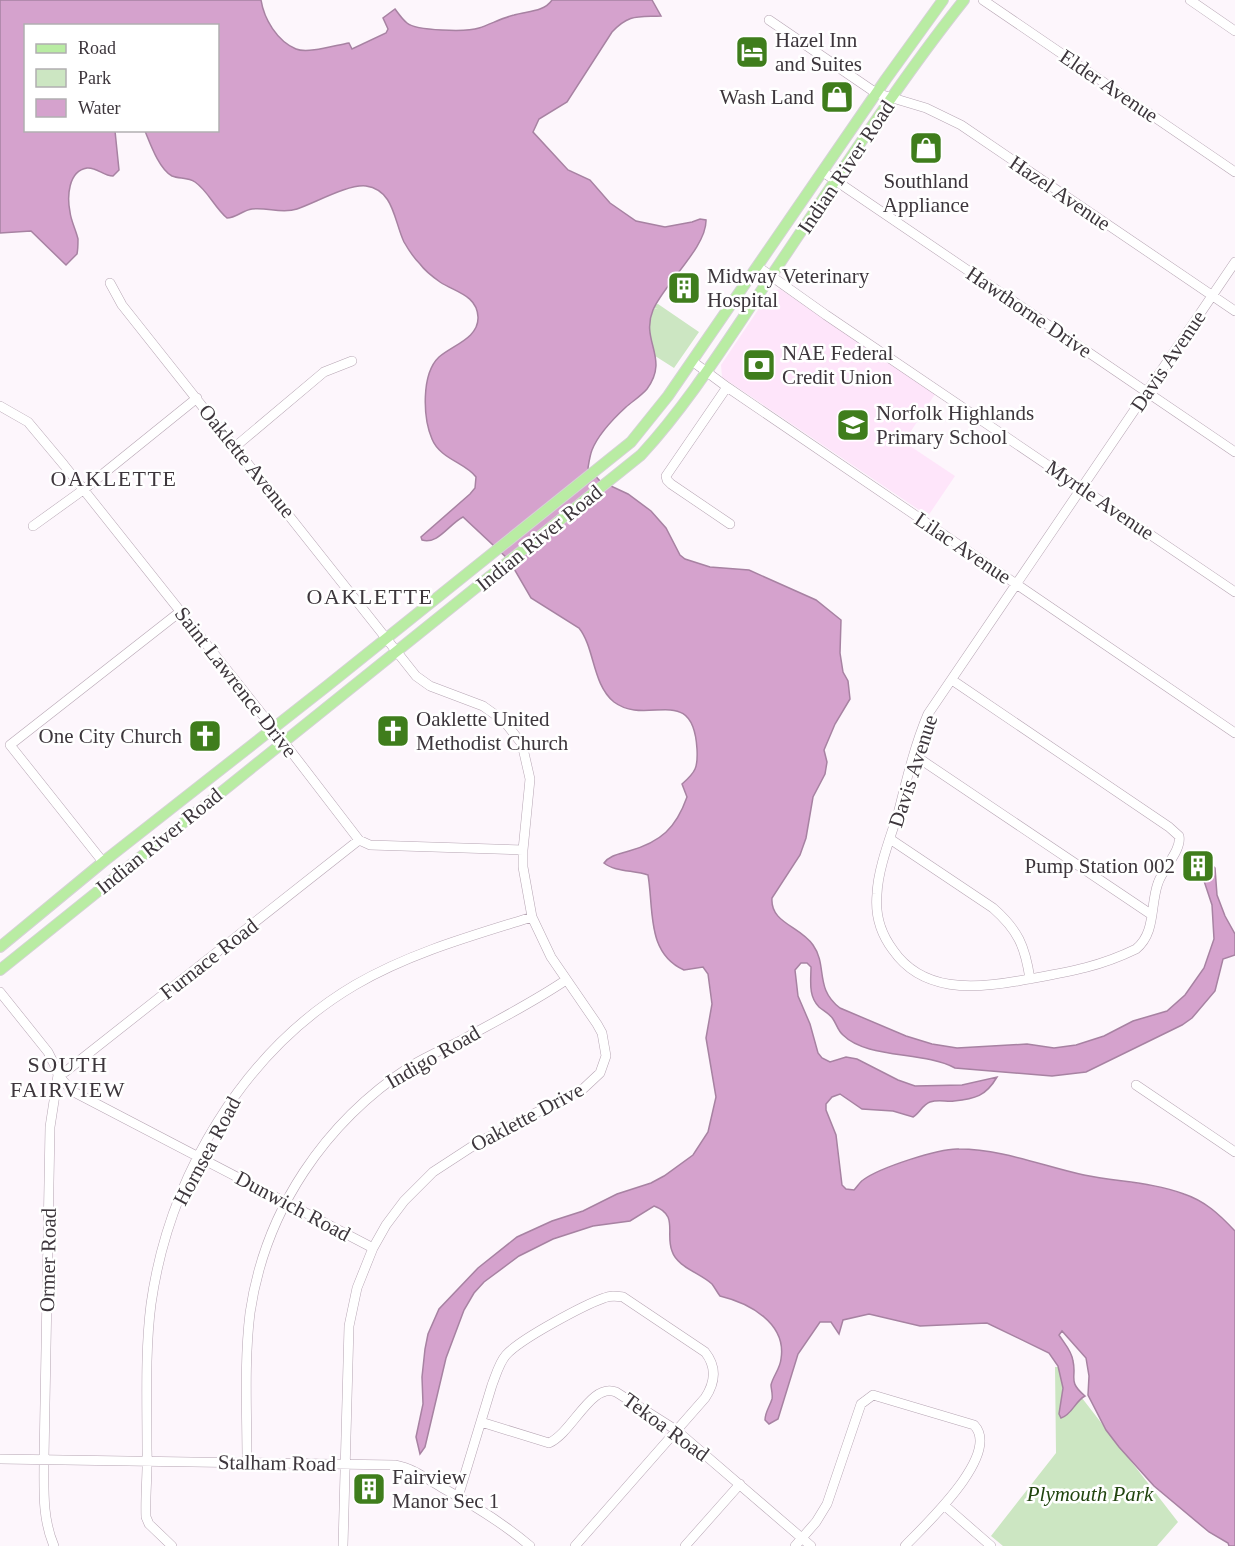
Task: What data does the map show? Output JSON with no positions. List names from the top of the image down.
{
  "streets": {
    "main road": ["Indian River Road"],
    "street": [
      "Elder Avenue",
      "Hazel Avenue",
      "Hawthorne Drive",
      "Davis Avenue",
      "Oaklette Avenue",
      "Myrtle Avenue",
      "Lilac Avenue",
      "Saint Lawrence Drive",
      "Furnace Road",
      "Indigo Road",
      "Oaklette Drive",
      "Hornsea Road",
      "Dunwich Road",
      "Ormer Road",
      "Tekoa Road",
      "Stalham Road"
    ]
  },
  "crossings": [
    ["Indian River Road", "Hazel Avenue"],
    ["Indian River Road", "Hawthorne Drive"],
    ["Indian River Road", "Oaklette Avenue"],
    ["Indian River Road", "Myrtle Avenue"],
    ["Indian River Road", "Lilac Avenue"],
    ["Indian River Road", "Saint Lawrence Drive"],
    ["Indian River Road", "Oaklette Drive"],
    ["Hazel Avenue", "Davis Avenue"],
    ["Hawthorne Drive", "Davis Avenue"],
    ["Davis Avenue", "Myrtle Avenue"],
    ["Davis Avenue", "Lilac Avenue"],
    ["Oaklette Avenue", "Oaklette Drive"],
    ["Saint Lawrence Drive", "Furnace Road"],
    ["Furnace Road", "Dunwich Road"],
    ["Furnace Road", "Ormer Road"],
    ["Indigo Road", "Oaklette Drive"],
    ["Indigo Road", "Dunwich Road"],
    ["Indigo Road", "Stalham Road"],
    ["Oaklette Drive", "Hornsea Road"],
    ["Oaklette Drive", "Dunwich Road"],
    ["Oaklette Drive", "Stalham Road"],
    ["Hornsea Road", "Dunwich Road"],
    ["Hornsea Road", "Stalham Road"],
    ["Dunwich Road", "Ormer Road"],
    ["Ormer Road", "Stalham Road"]
  ],
  "districts": ["OAKLETTE", "OAKLETTE", "SOUTH FAIRVIEW"],
  "parks": ["Plymouth Park"],
  "places": {
    "hotel": ["Hazel Inn and Suites"],
    "shop": ["Wash Land", "Southland Appliance"],
    "building": ["Midway Veterinary Hospital", "Pump Station 002", "Fairview Manor Sec 1"],
    "bank": ["NAE Federal Credit Union"],
    "school or university": ["Norfolk Highlands Primary School"],
    "church": ["Oaklette United Methodist Church", "One City Church"]
  },
  "legend": ["Road", "Park", "Water"]
}
